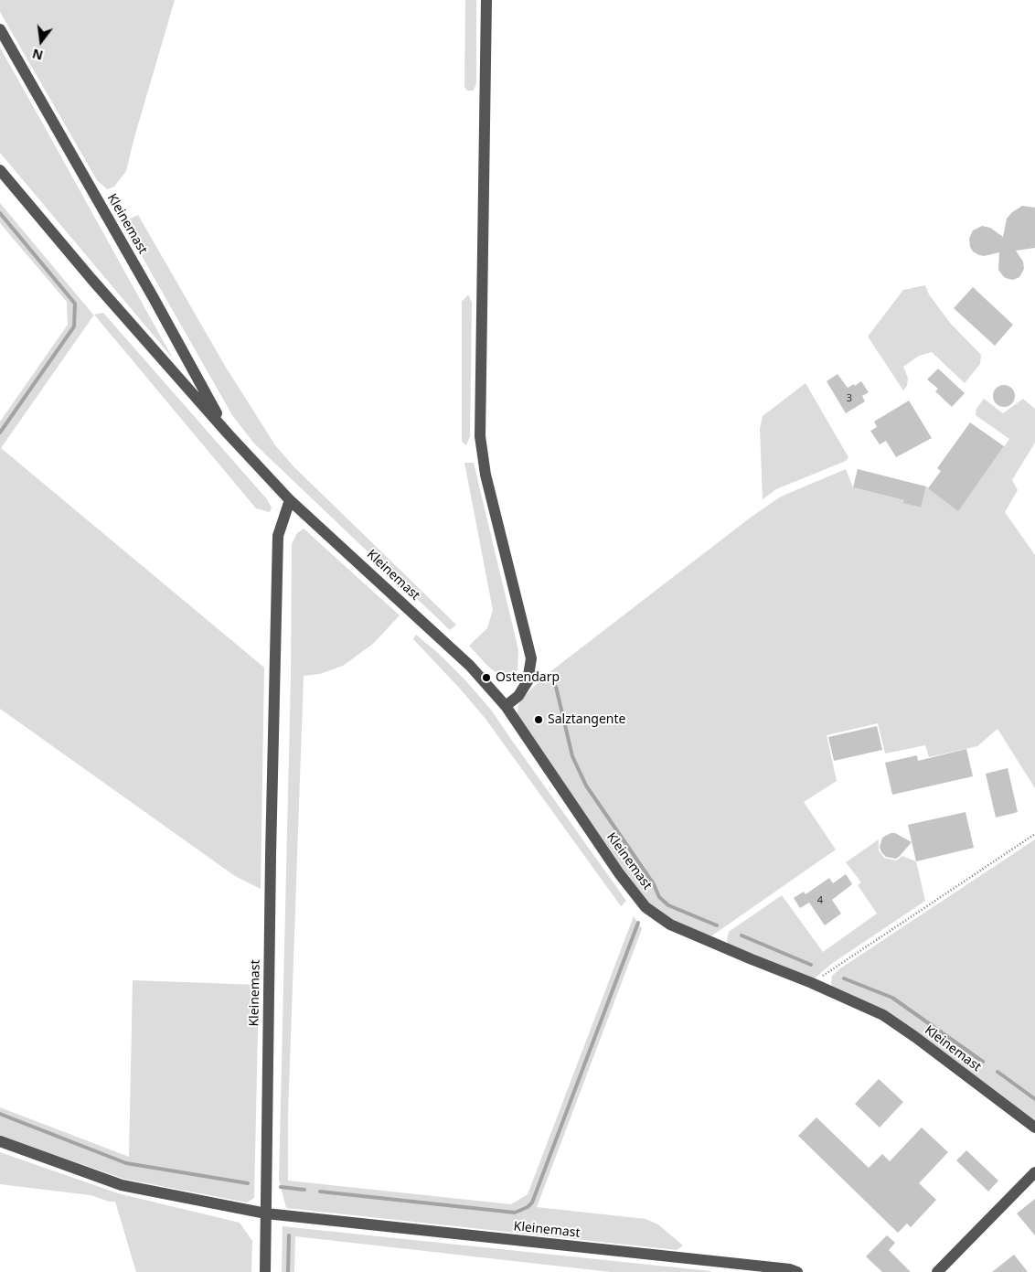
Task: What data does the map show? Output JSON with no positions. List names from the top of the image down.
{
  "streets": {
    "street": ["Kleinemast"]
  },
  "places": ["Ostendarp", "Salztangente"],
  "house_numbers": ["3", "4"],
  "north": "bottom"
}
